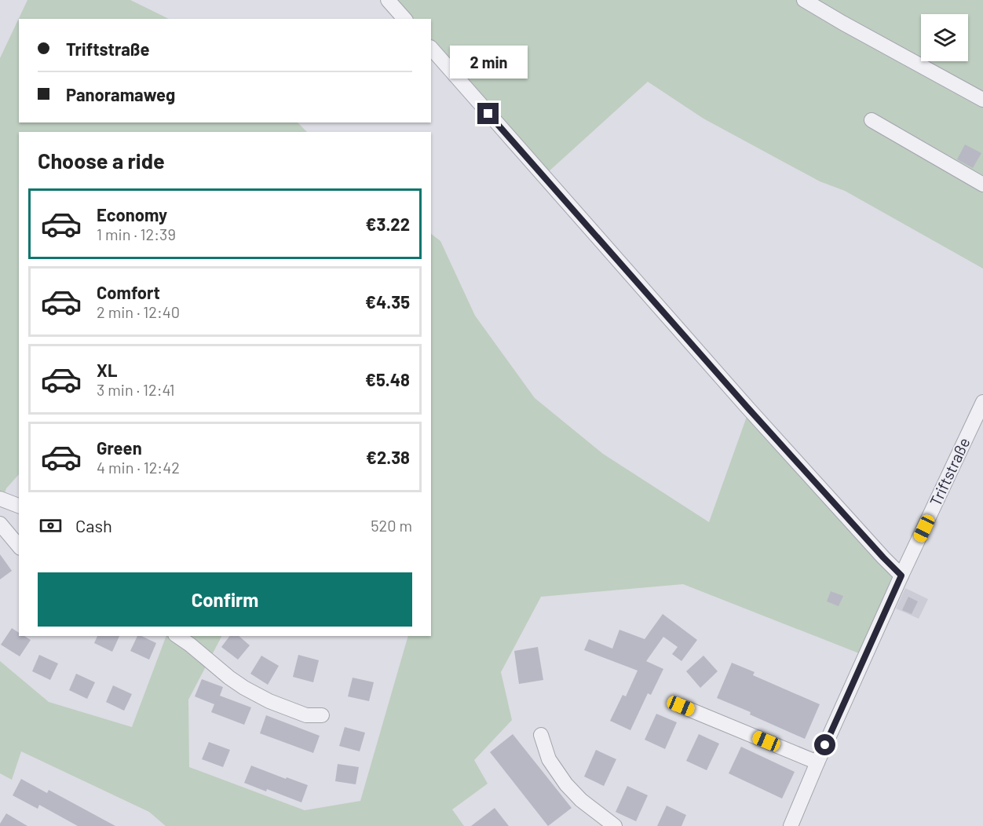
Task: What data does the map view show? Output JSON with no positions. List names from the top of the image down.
{
  "streets": {
    "street": ["Triftstraße"]
  },
  "page": {
    "banner": ["Triftstraße", "Panoramaweg"],
    "bubble": "2 min",
    "heading": "Choose a ride",
    "list": [
      {
        "name": "Economy",
        "note": "1 min · 12:39",
        "value": "€3.22"
      },
      {
        "name": "Comfort",
        "note": "2 min · 12:40",
        "value": "€4.35"
      },
      {
        "name": "XL",
        "note": "3 min · 12:41",
        "value": "€5.48"
      },
      {
        "name": "Green",
        "note": "4 min · 12:42",
        "value": "€2.38"
      }
    ],
    "pay": ["Cash", "520 m"],
    "buttons": "Confirm"
  }
}
